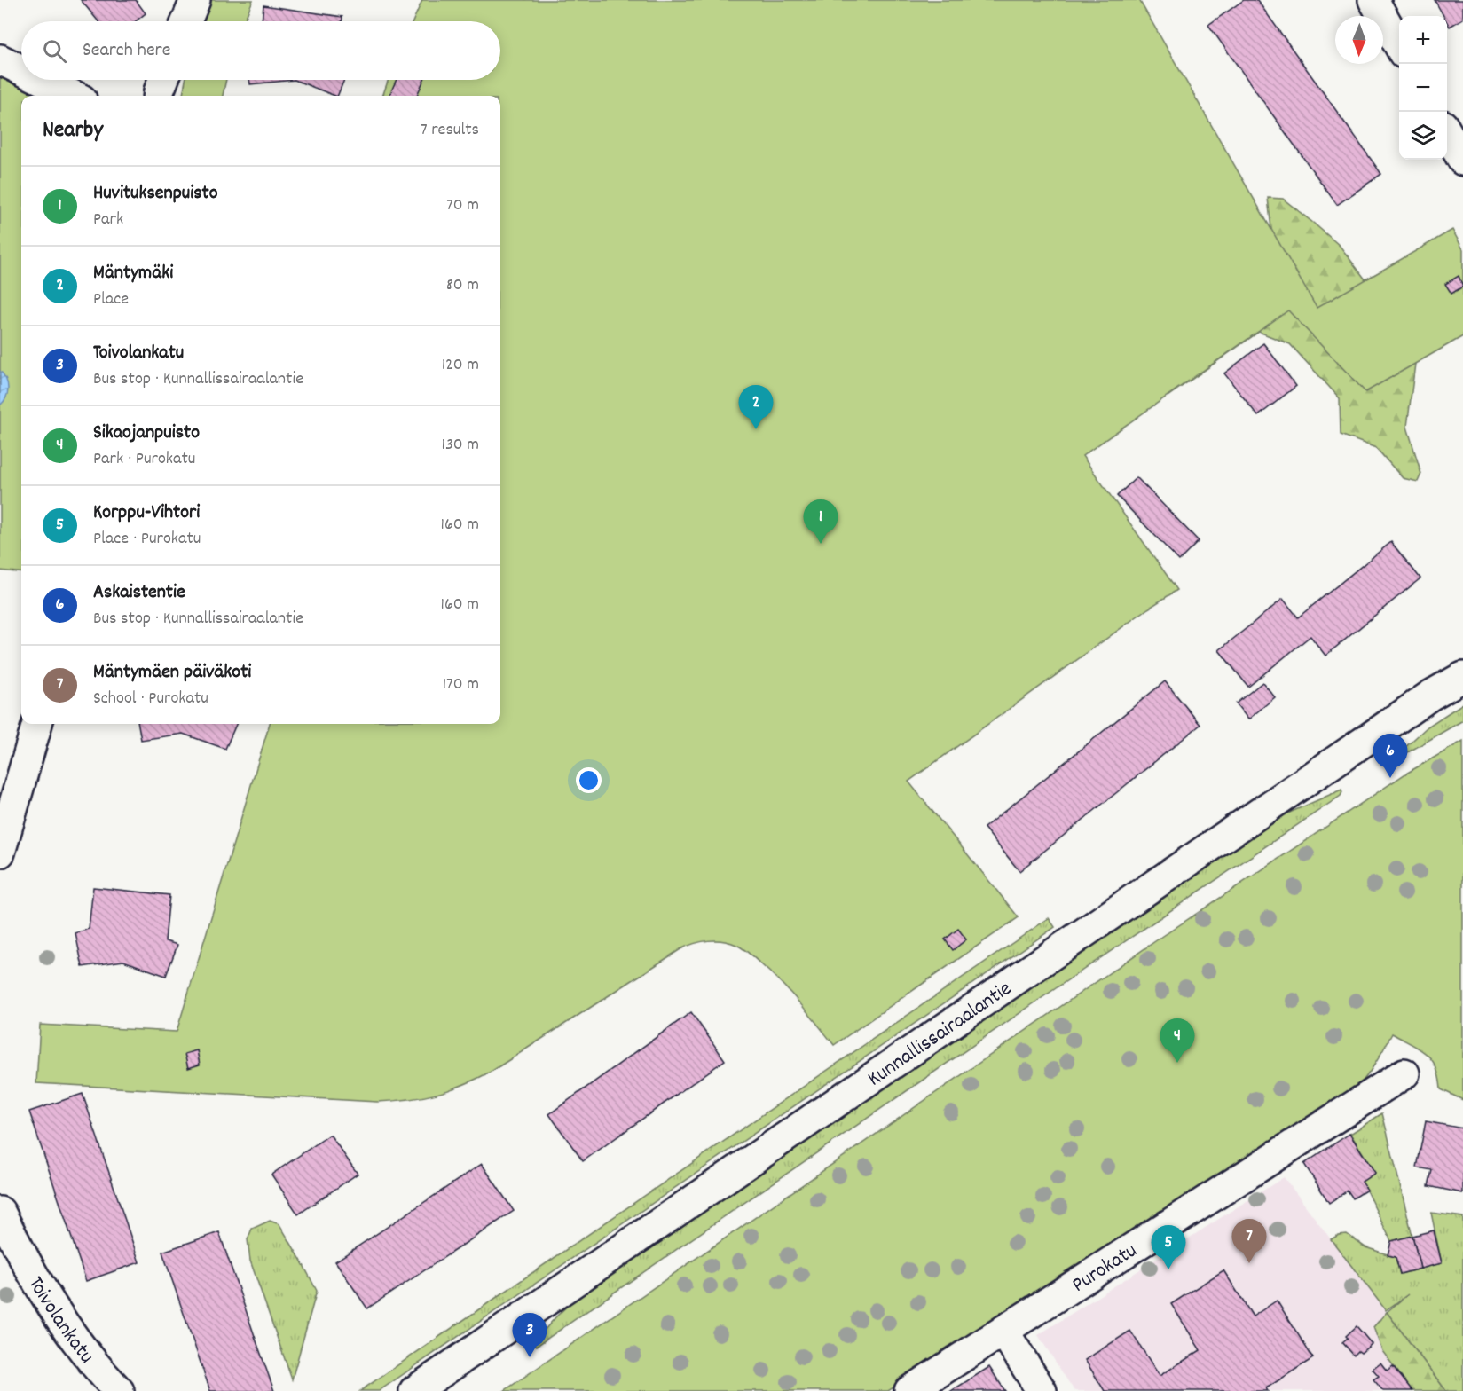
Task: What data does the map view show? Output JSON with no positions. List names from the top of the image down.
{
  "streets": {
    "street": ["Kunnallissairaalantie", "Purokatu", "Toivolankatu"]
  },
  "north": "bottom",
  "page": {
    "map_buttons": ["+", "−"],
    "search": "Search here",
    "heading": ["Nearby", "7 results"],
    "list": [
      {
        "mark": "1",
        "name": "Huvituksenpuisto",
        "note": "Park",
        "value": "70 m"
      },
      {
        "mark": "2",
        "name": "Mäntymäki",
        "note": "Place",
        "value": "80 m"
      },
      {
        "mark": "3",
        "name": "Toivolankatu",
        "note": "Bus stop · Kunnallissairaalantie",
        "value": "120 m"
      },
      {
        "mark": "4",
        "name": "Sikaojanpuisto",
        "note": "Park · Purokatu",
        "value": "130 m"
      },
      {
        "mark": "5",
        "name": "Korppu-Vihtori",
        "note": "Place · Purokatu",
        "value": "160 m"
      },
      {
        "mark": "6",
        "name": "Askaistentie",
        "note": "Bus stop · Kunnallissairaalantie",
        "value": "160 m"
      },
      {
        "mark": "7",
        "name": "Mäntymäen päiväkoti",
        "note": "School · Purokatu",
        "value": "170 m"
      }
    ],
    "pins": [
      "2",
      "1",
      "6",
      "4",
      "7",
      "5",
      "3"
    ]
  }
}
